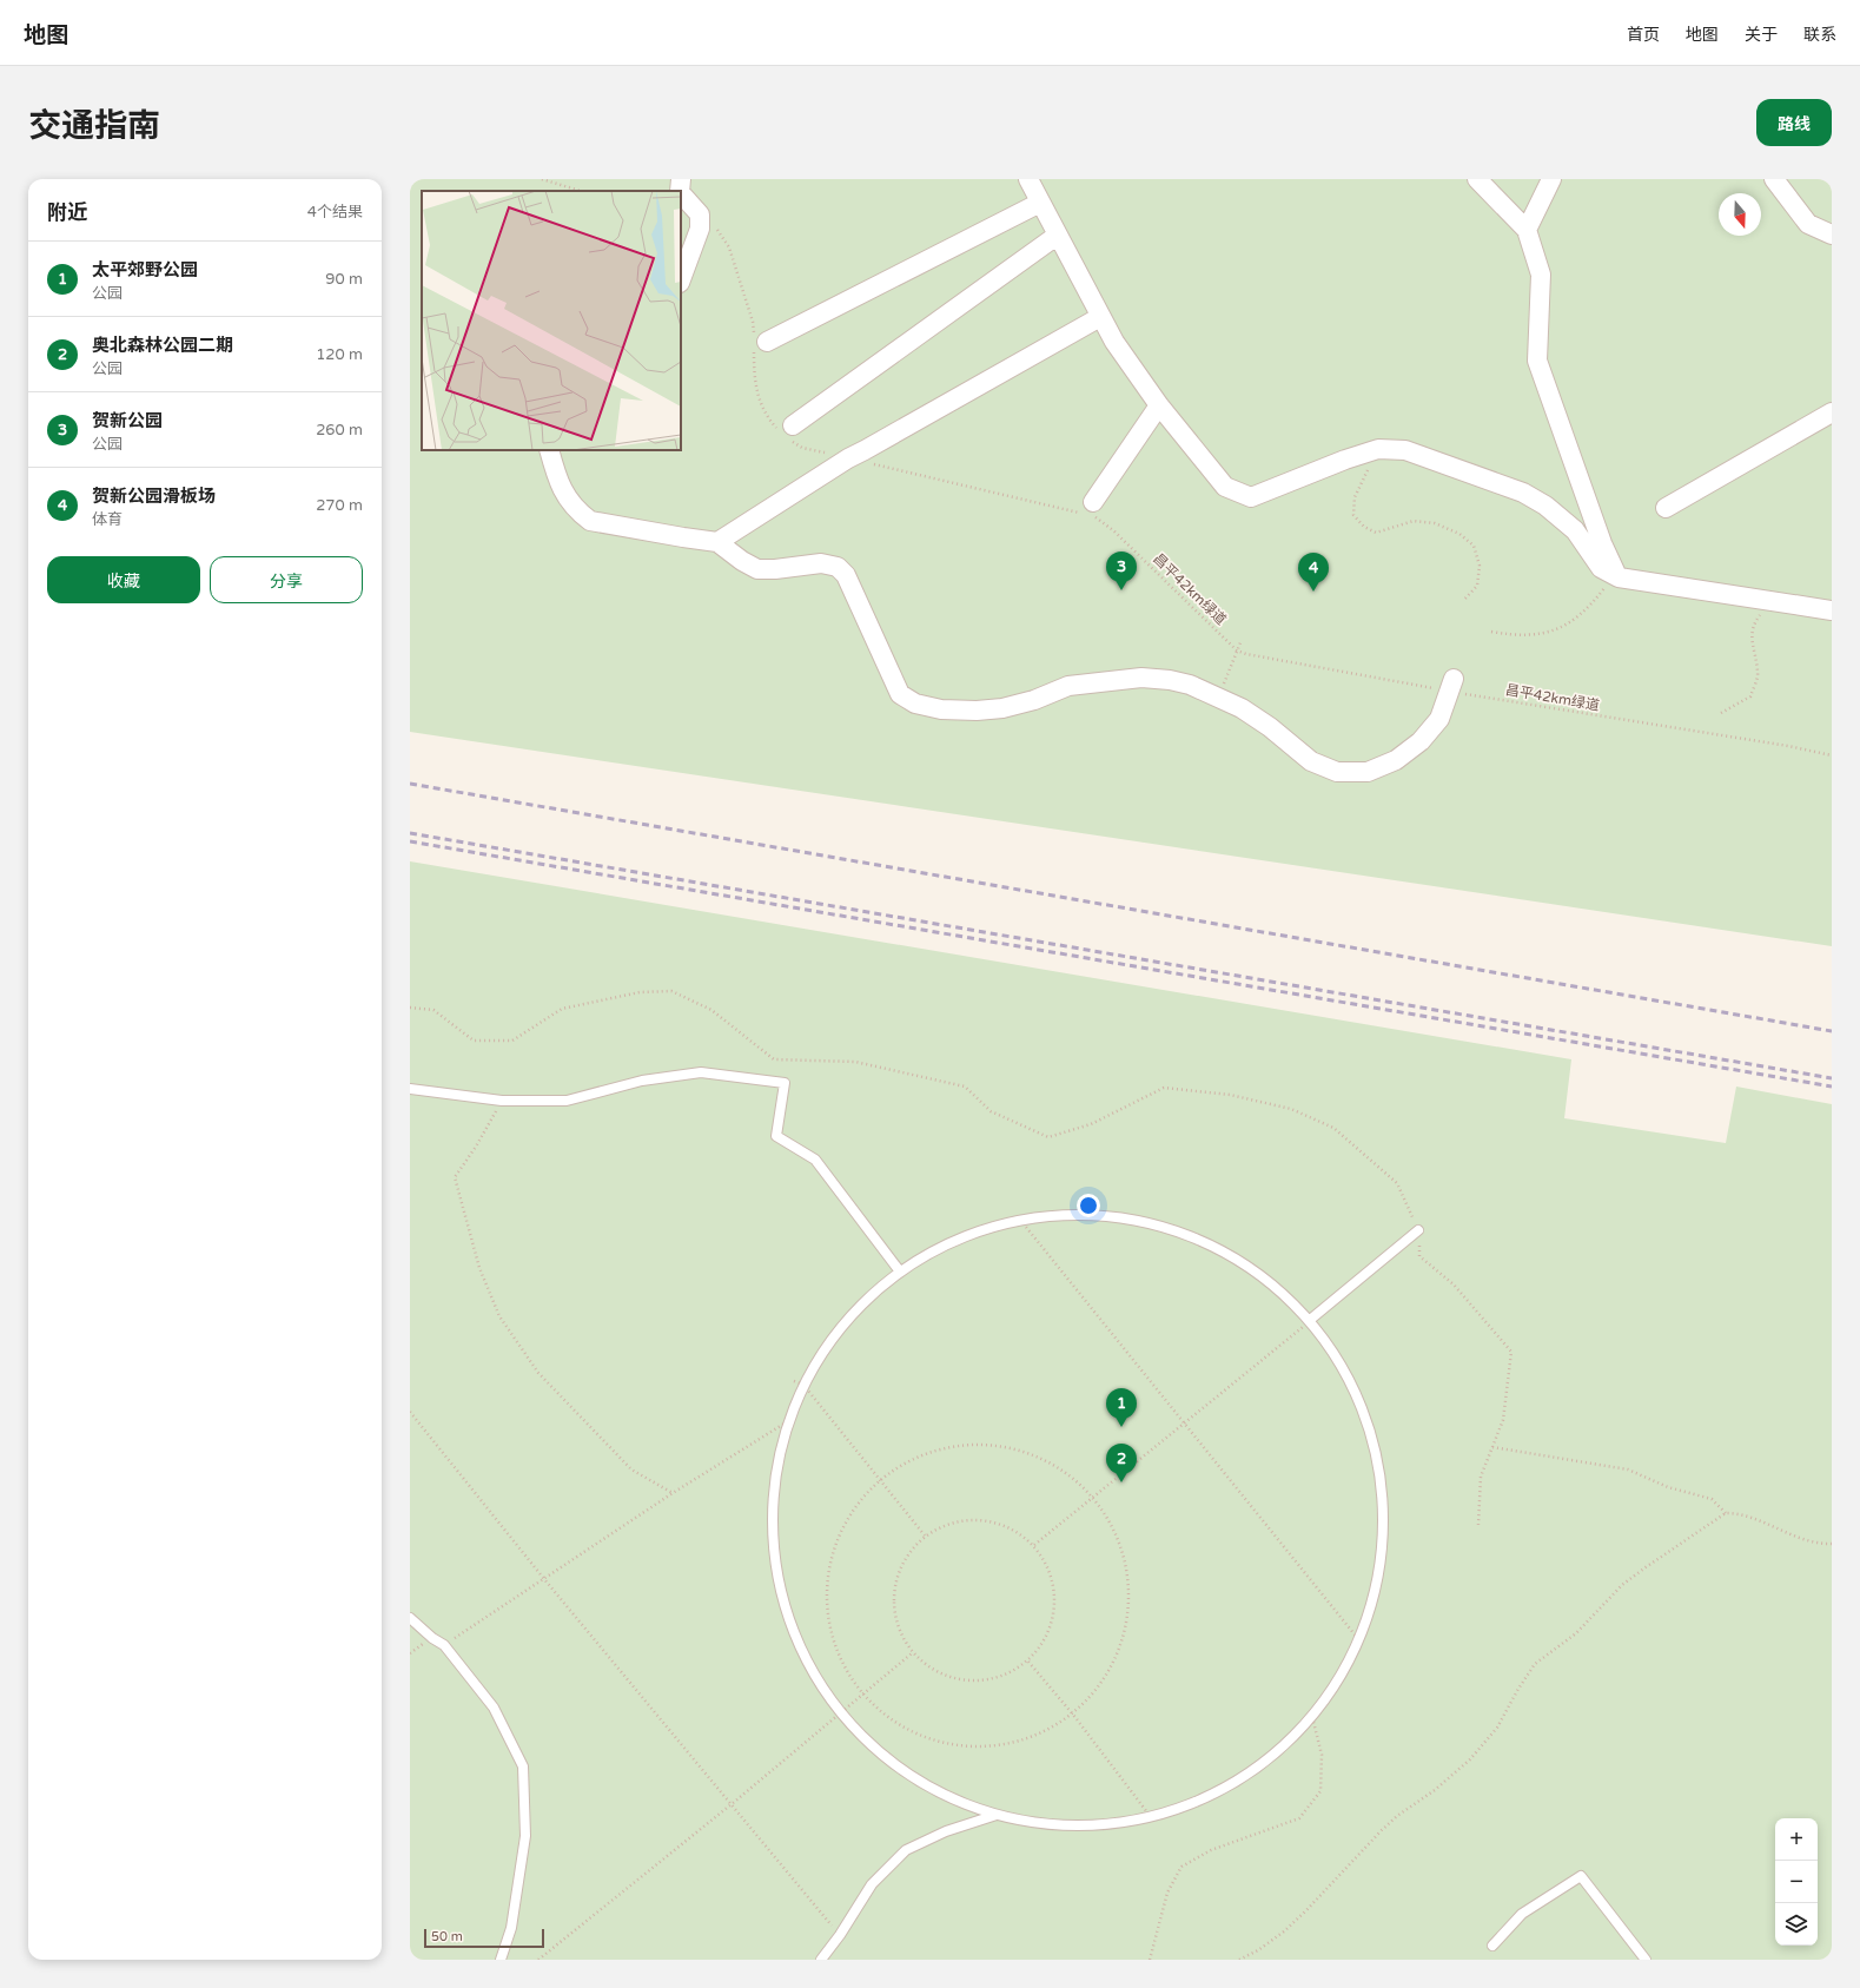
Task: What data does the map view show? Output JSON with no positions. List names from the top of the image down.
{
  "streets": {
    "path": ["昌平42km绿道"]
  },
  "scale_bar": "50 m",
  "north": "bottom",
  "page": {
    "header": "地图",
    "nav": [
      "首页",
      "地图",
      "关于",
      "联系"
    ],
    "title": "交通指南",
    "buttons": [
      "路线",
      ["收藏", "分享"]
    ],
    "heading": ["附近", "4个结果"],
    "list": [
      {
        "mark": "1",
        "name": "太平郊野公园",
        "note": "公园",
        "value": "90 m"
      },
      {
        "mark": "2",
        "name": "奥北森林公园二期",
        "note": "公园",
        "value": "120 m"
      },
      {
        "mark": "3",
        "name": "贺新公园",
        "note": "公园",
        "value": "260 m"
      },
      {
        "mark": "4",
        "name": "贺新公园滑板场",
        "note": "体育",
        "value": "270 m"
      }
    ],
    "pins": [
      "3",
      "4",
      "1",
      "2"
    ],
    "map_buttons": ["+", "−"],
    "scale": "50 m"
  }
}
